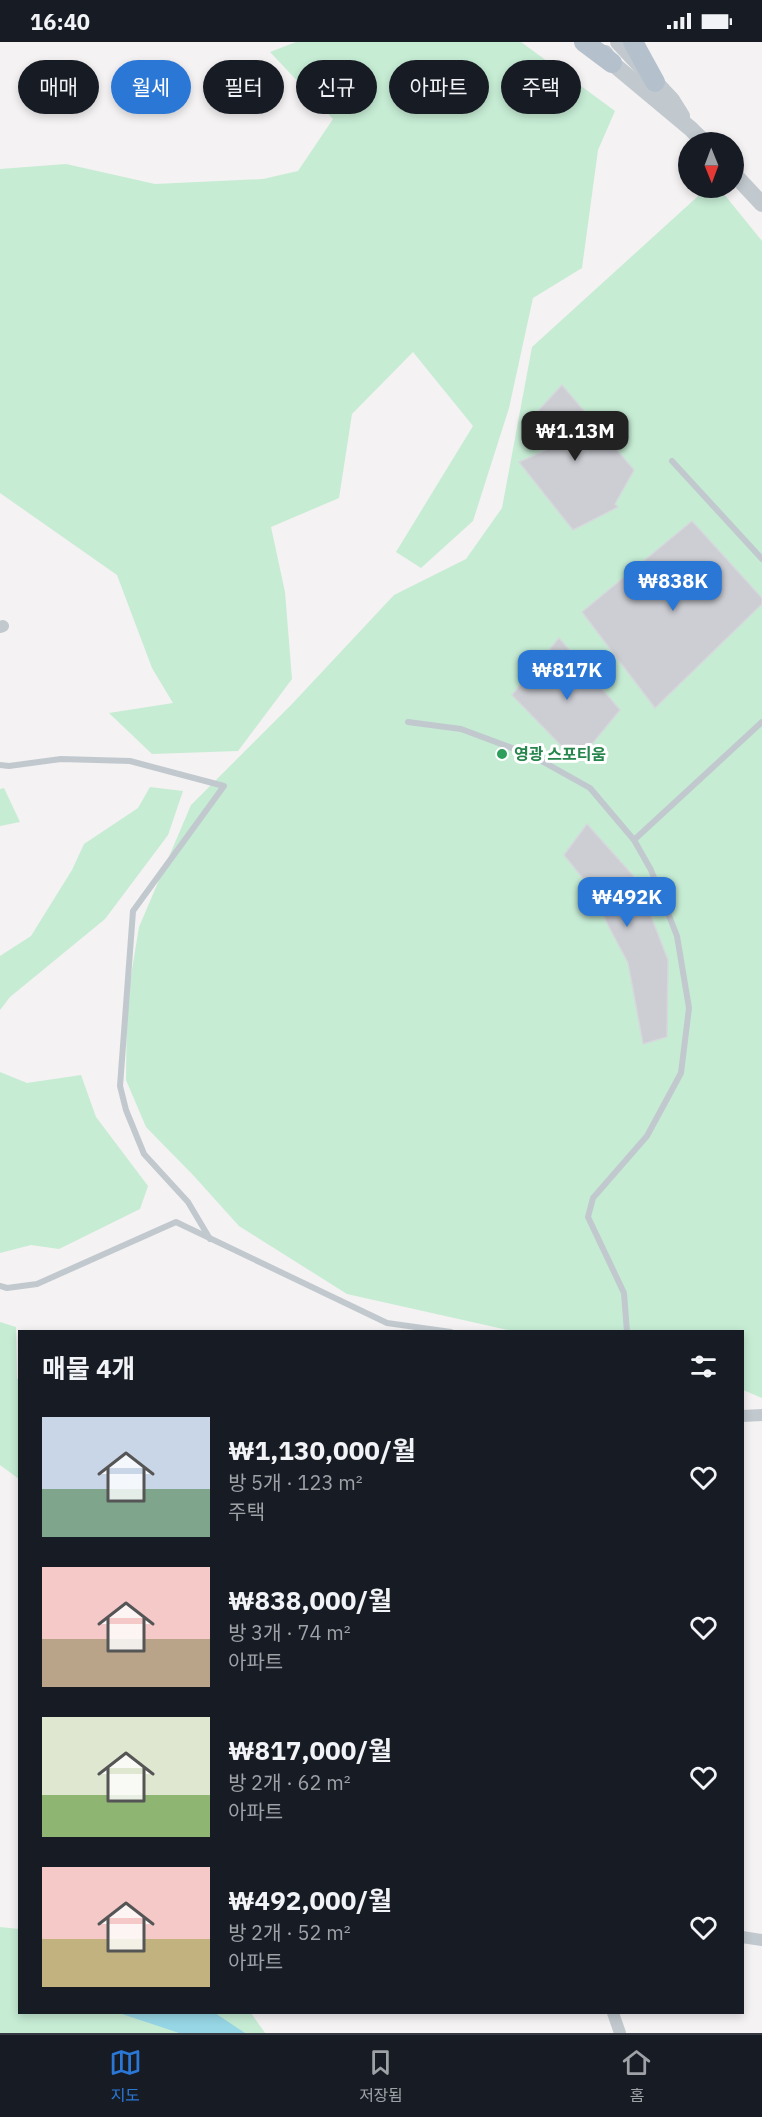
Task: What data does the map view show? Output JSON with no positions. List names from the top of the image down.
{
  "places": ["영광 스포티움"],
  "north": "bottom",
  "page": {
    "status": "16:40",
    "chip": [
      "매매",
      "월세",
      "필터",
      "신규",
      "아파트",
      "주택"
    ],
    "price": [
      "₩1.13M",
      "₩838K",
      "₩817K",
      "₩492K"
    ],
    "heading": "매물 4개",
    "list": [
      {
        "name": "₩1,130,000/월",
        "note": "방 5개 · 123 m² · 주택"
      },
      {
        "name": "₩838,000/월",
        "note": "방 3개 · 74 m² · 아파트"
      },
      {
        "name": "₩817,000/월",
        "note": "방 2개 · 62 m² · 아파트"
      },
      {
        "name": "₩492,000/월",
        "note": "방 2개 · 52 m² · 아파트"
      }
    ],
    "tabs": ["지도", "저장됨", "홈"]
  }
}
